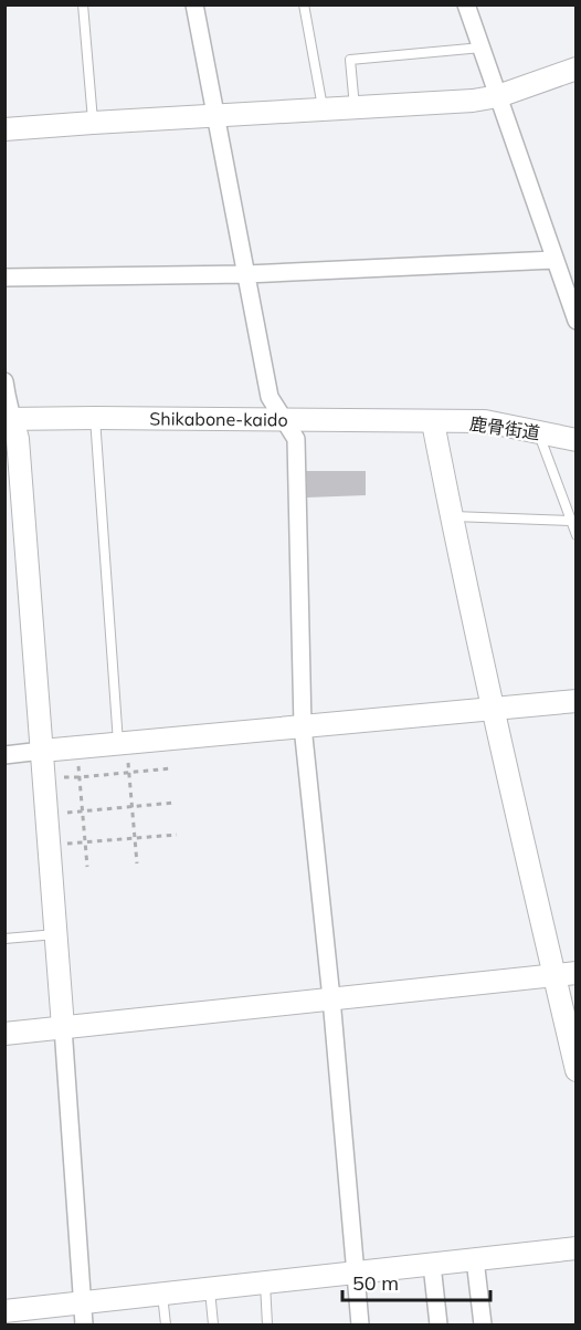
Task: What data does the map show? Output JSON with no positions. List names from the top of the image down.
{
  "streets": {
    "street": ["Shikabone-kaido", "鹿骨街道"]
  },
  "crossings": [
    ["Shikabone-kaido", "鹿骨街道"]
  ],
  "scale_bar": "50 m"
}
